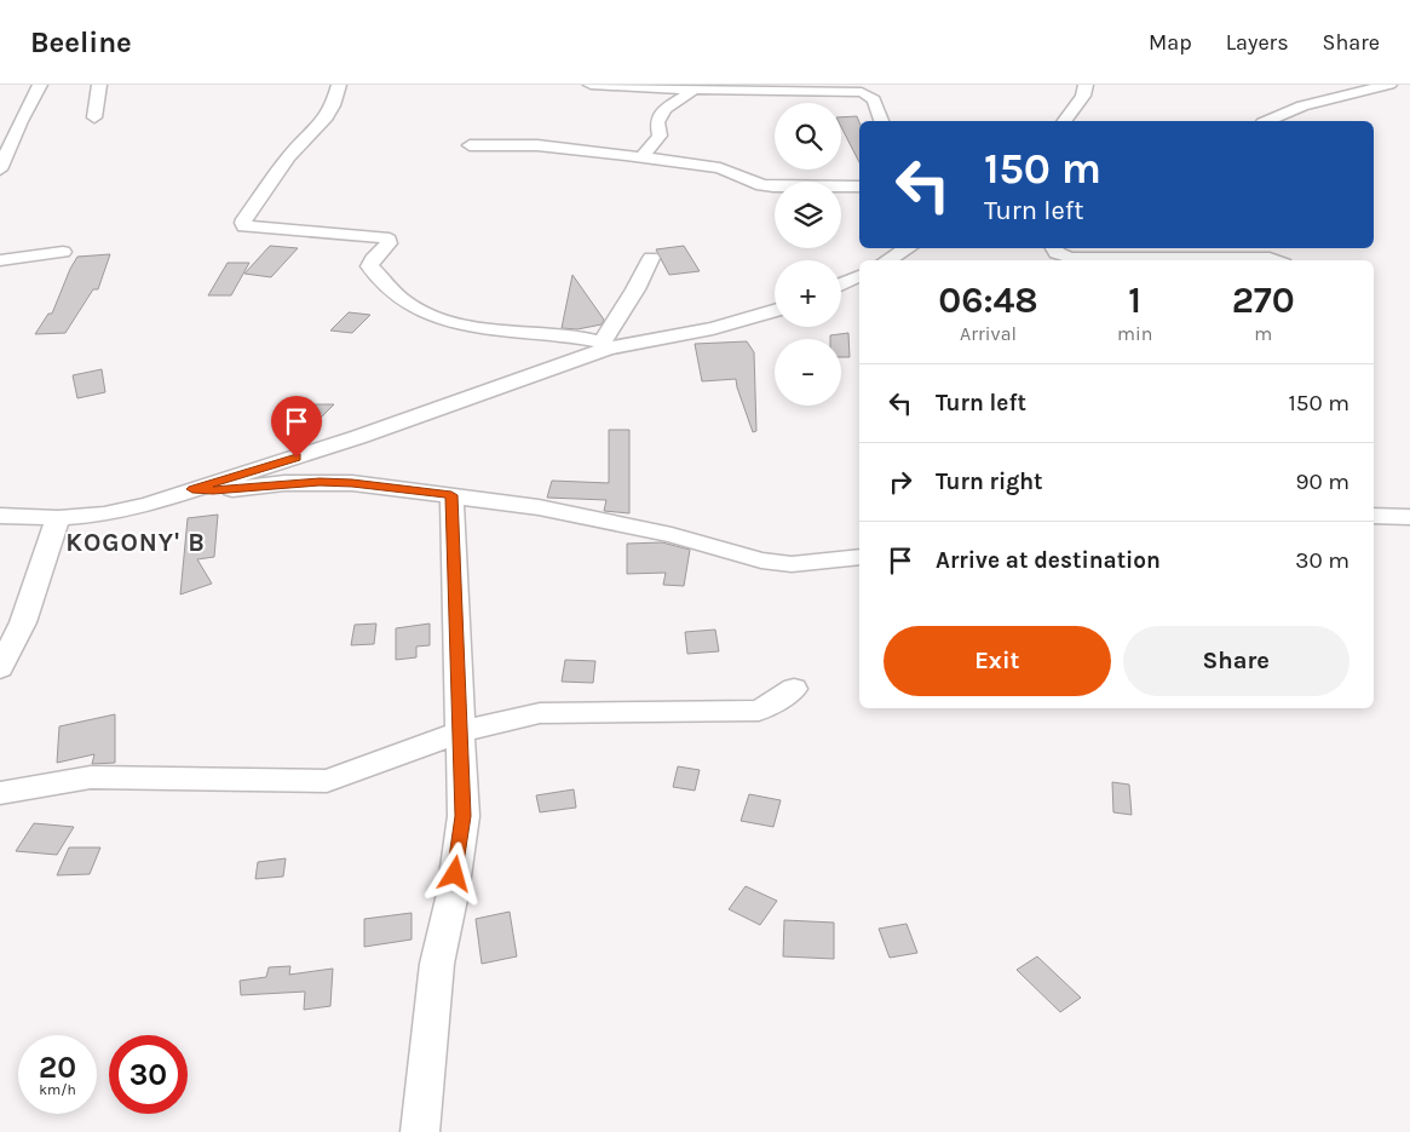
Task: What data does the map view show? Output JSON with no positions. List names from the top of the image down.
{
  "districts": ["KOGONY' B"],
  "page": {
    "header": "Beeline",
    "nav": ["Map", "Layers", "Share"],
    "map_buttons": ["+", "−"],
    "turn": ["150 m", "Turn left"],
    "eta": [
      "06:48",
      "Arrival",
      "1",
      "min",
      "270",
      "m"
    ],
    "list": [
      {
        "name": "Turn left",
        "value": "150 m"
      },
      {
        "name": "Turn right",
        "value": "90 m"
      },
      {
        "name": "Arrive at destination",
        "value": "30 m"
      }
    ],
    "buttons": ["Exit", "Share"],
    "speed": "20 km/h",
    "limit": "30"
  }
}
